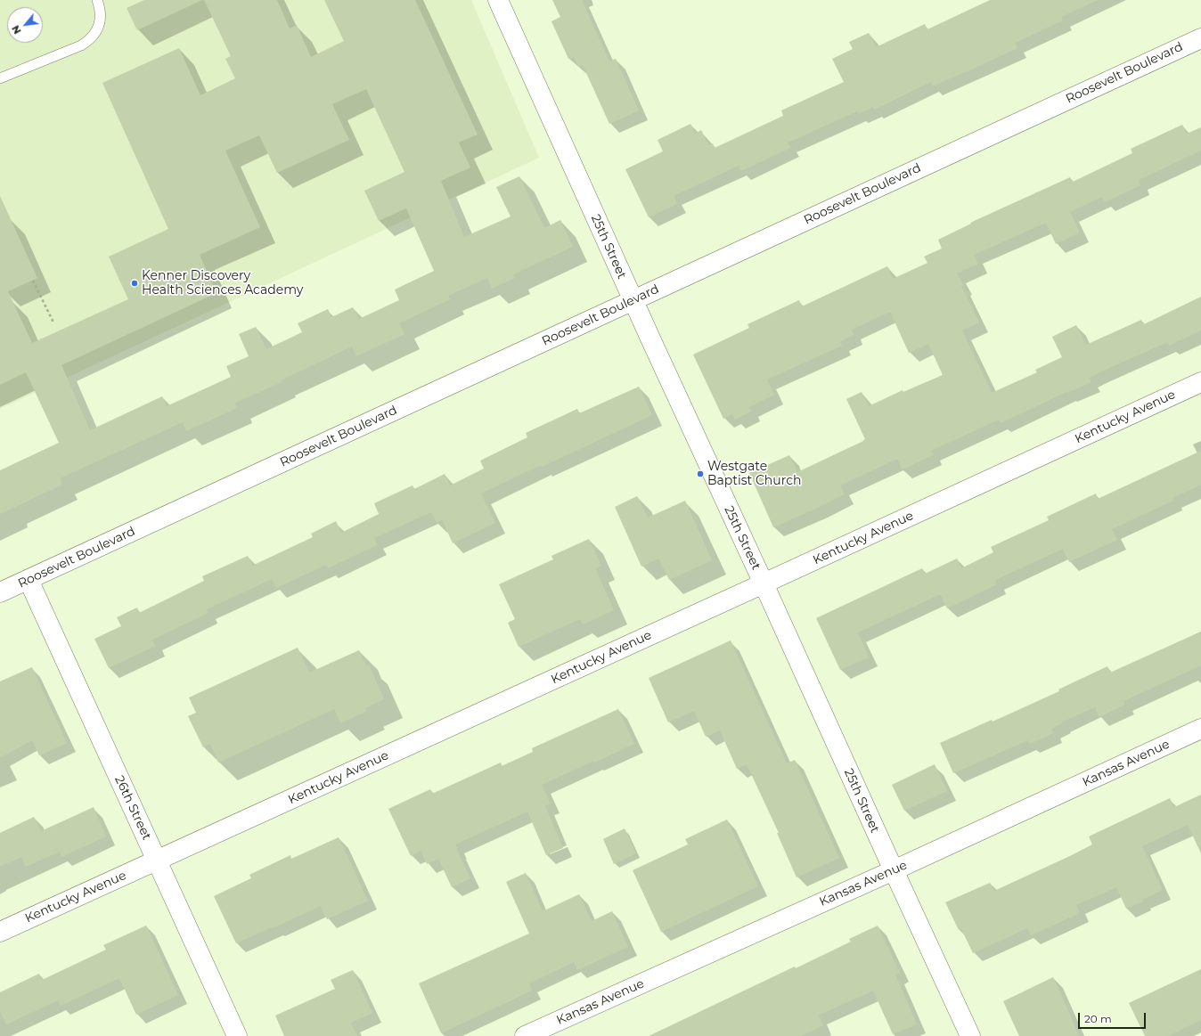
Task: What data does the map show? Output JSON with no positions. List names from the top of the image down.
{
  "streets": {
    "street": [
      "Roosevelt Boulevard",
      "25th Street",
      "Kentucky Avenue",
      "Kansas Avenue",
      "26th Street"
    ]
  },
  "crossings": [
    ["Roosevelt Boulevard", "25th Street"],
    ["Roosevelt Boulevard", "26th Street"],
    ["25th Street", "Kentucky Avenue"],
    ["25th Street", "Kansas Avenue"],
    ["Kentucky Avenue", "26th Street"]
  ],
  "places": ["Kenner Discovery Health Sciences Academy", "Westgate Baptist Church"],
  "scale_bar": "20 m",
  "north": "bottom left"
}
